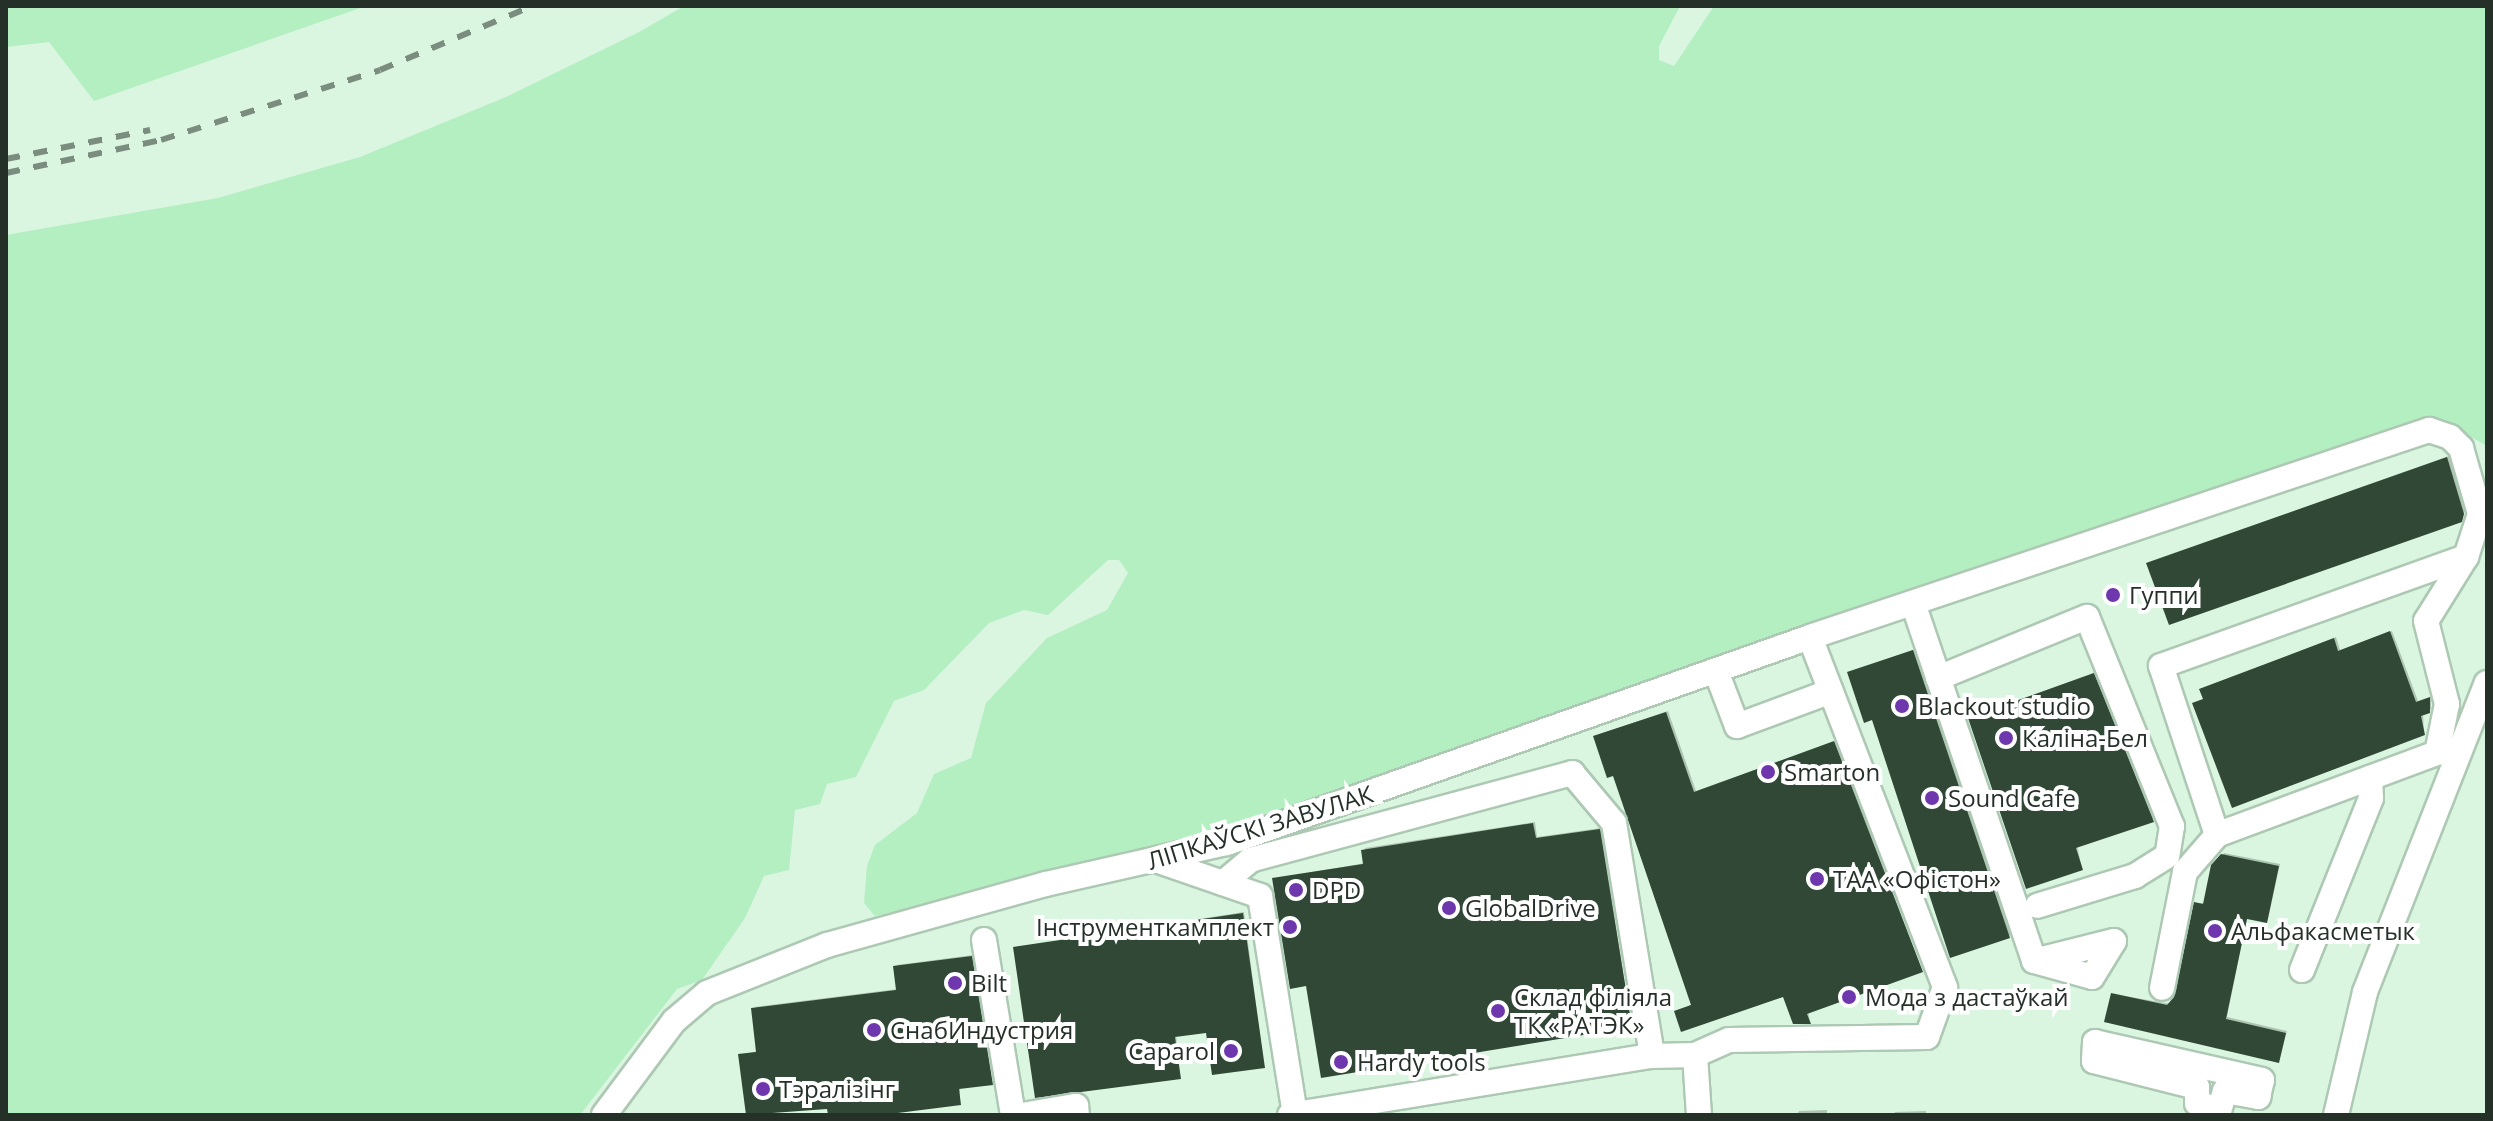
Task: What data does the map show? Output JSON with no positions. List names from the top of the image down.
{
  "streets": {
    "street": ["ЛІПКАЎСКІ ЗАВУЛАК"]
  },
  "places": [
    "Гуппи",
    "Blackout studio",
    "Каліна-Бел",
    "Smarton",
    "Sound Cafe",
    "ТАА «Офістон»",
    "DPD",
    "GlobalDrive",
    "Інструменткамплект",
    "Альфакасметык",
    "Bilt",
    "Мода з дастаўкай",
    "Склад філіяла ТК «РАТЭК»",
    "СнабИндустрия",
    "Caparol",
    "Hardy tools",
    "Тэралізінг"
  ]
}
